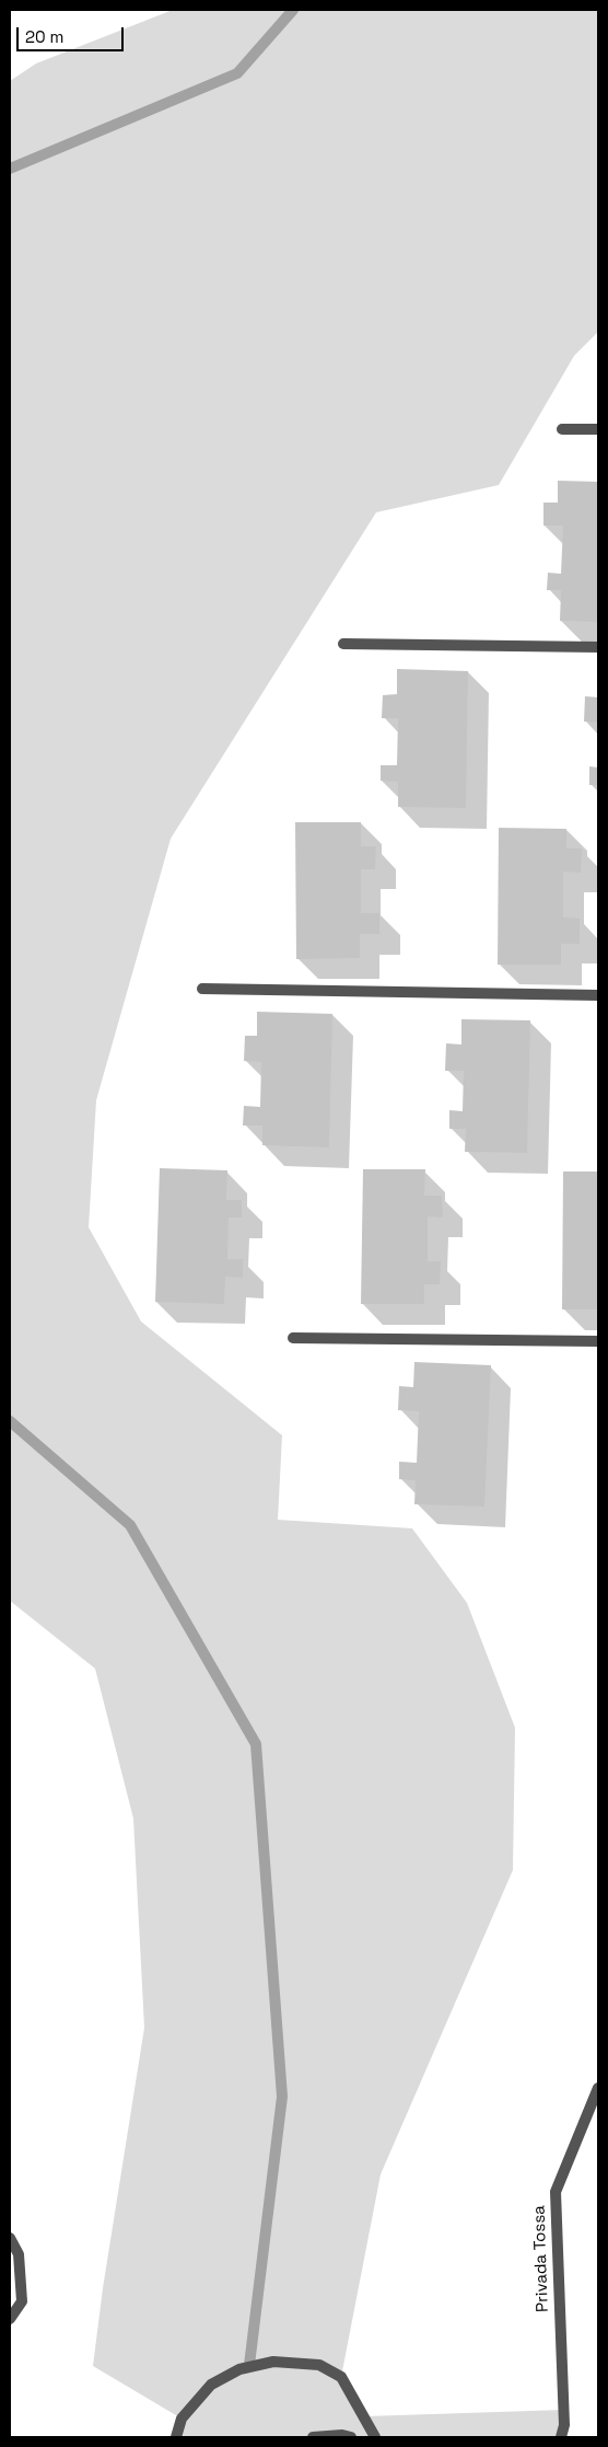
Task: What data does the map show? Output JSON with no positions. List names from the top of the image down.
{
  "streets": {
    "street": ["Privada Tossa"]
  },
  "scale_bar": "20 m"
}
